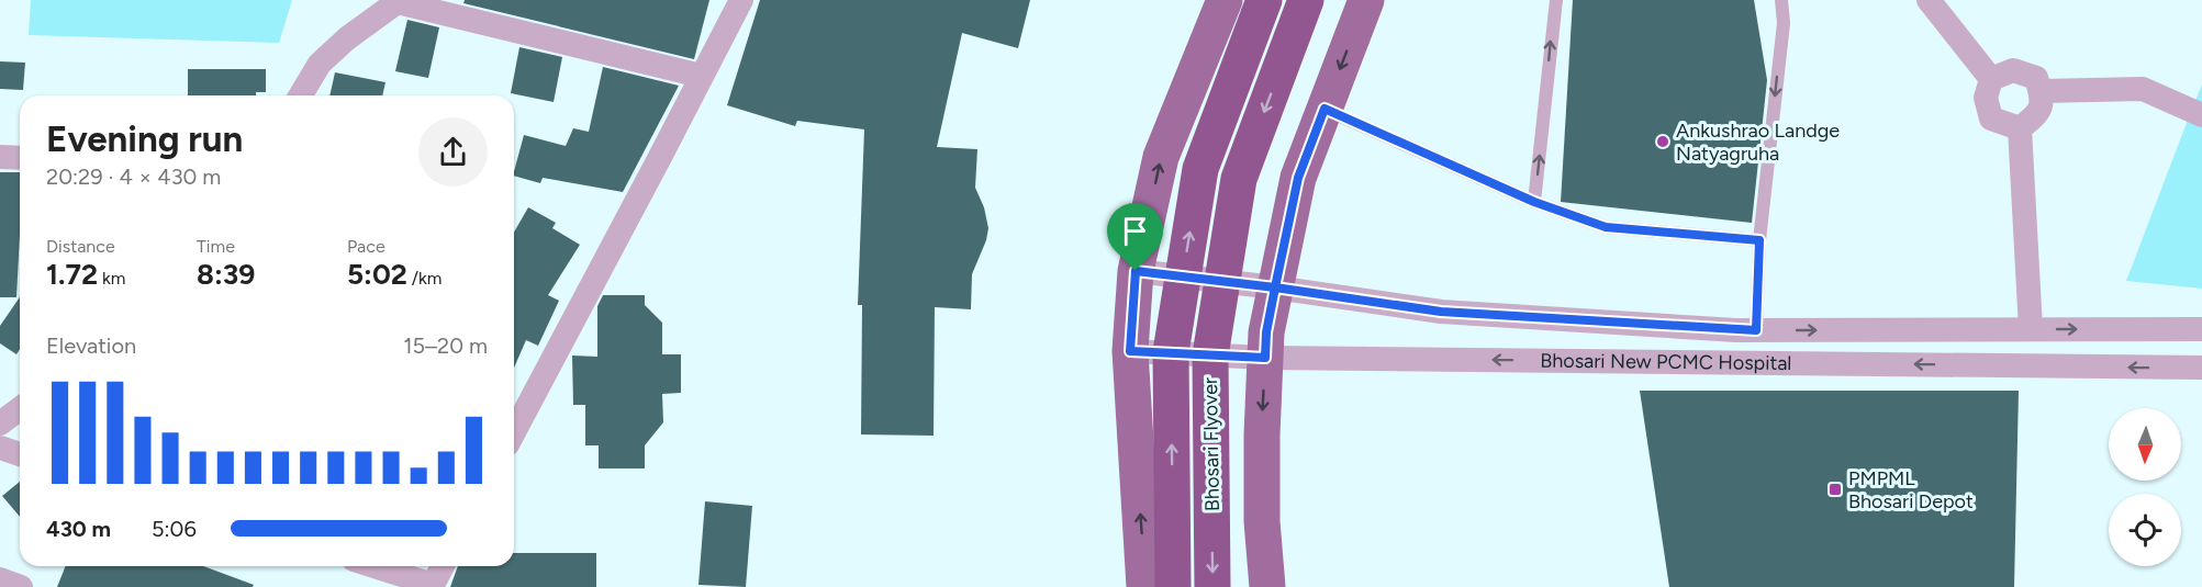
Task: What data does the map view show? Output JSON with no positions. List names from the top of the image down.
{
  "streets": {
    "highway": ["Bhosari Flyover"],
    "street": ["Bhosari New PCMC Hospital"]
  },
  "places": {
    "other": ["Ankushrao Landge Natyagruha"],
    "transit": ["PMPML Bhosari Depot"]
  },
  "north": "bottom",
  "page": {
    "heading": ["Evening run", "20:29 · 4 × 430 m"],
    "stats": [
      ["Distance", "1.72 km"],
      ["Time", "8:39"],
      ["Pace", "5:02 /km"]
    ],
    "chart": ["Elevation", "15–20 m"],
    "list": [
      {
        "name": "430 m",
        "note": "5:06"
      }
    ]
  }
}
